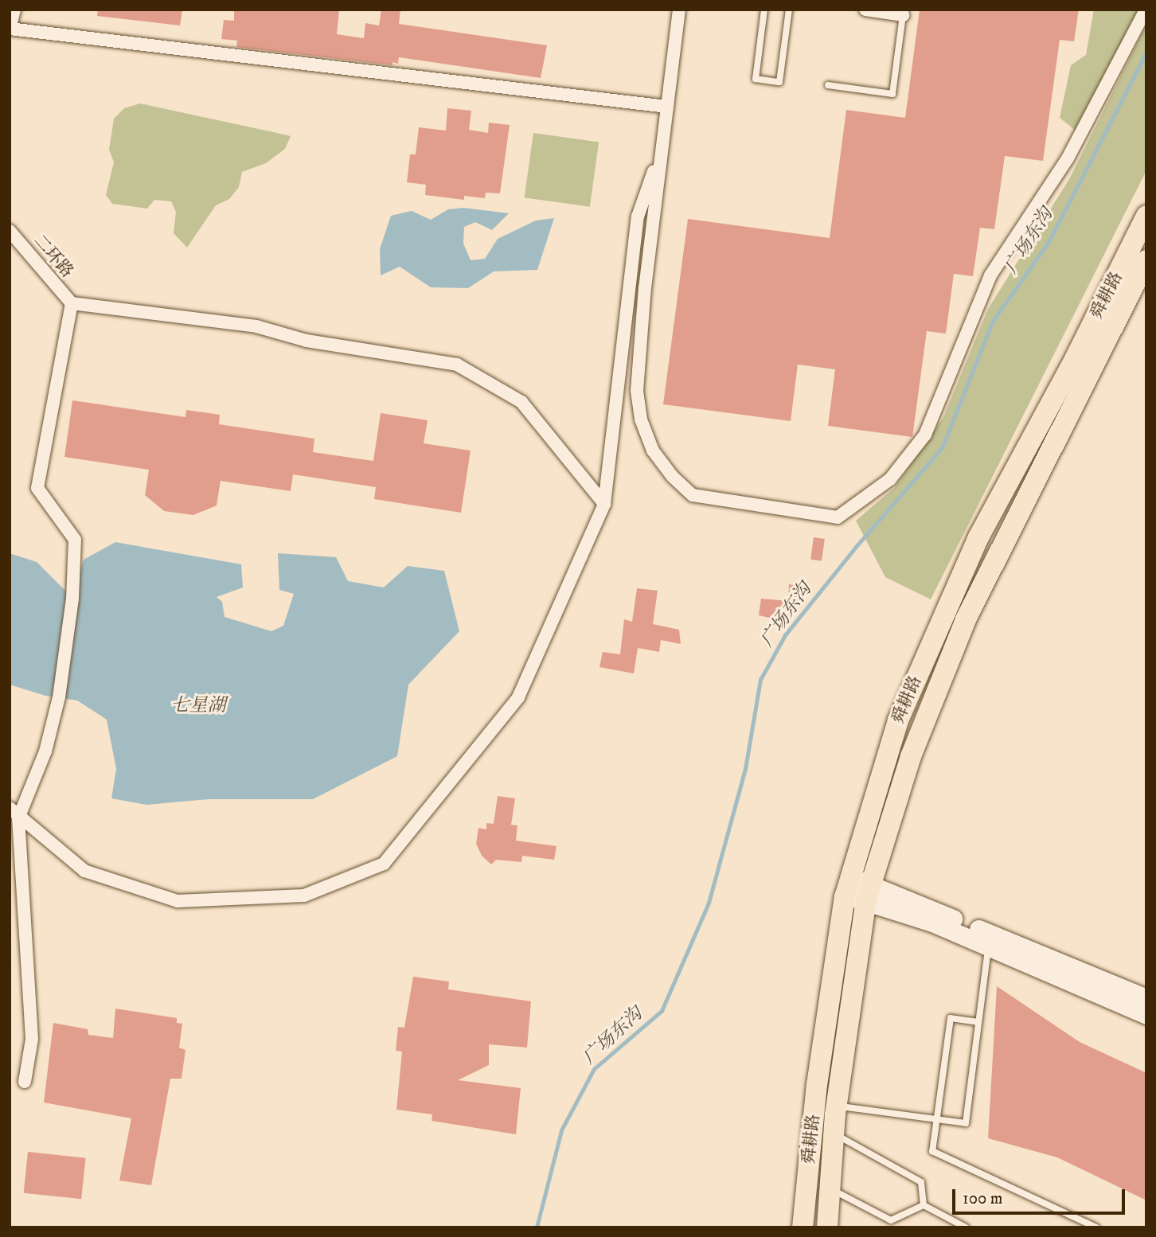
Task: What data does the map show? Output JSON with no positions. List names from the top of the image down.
{
  "streets": {
    "main road": ["舜耕路"],
    "street": ["二环路"]
  },
  "water": ["广场东沟", "七星湖"],
  "scale_bar": "100 m"
}
